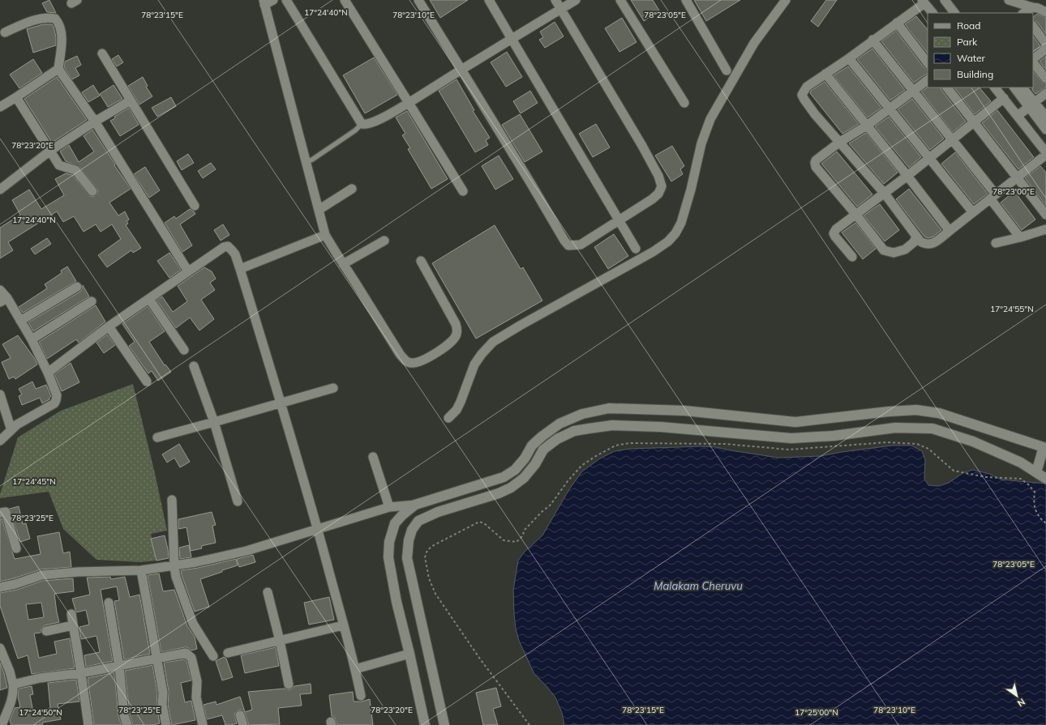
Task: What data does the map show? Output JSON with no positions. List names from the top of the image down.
{
  "water": ["Malakam Cheruvu"],
  "legend": [
    "Road",
    "Park",
    "Water",
    "Building"
  ],
  "north": "bottom right",
  "coordinates": [
    "17°24'40\"N",
    "78°23'15\"E",
    "78°23'10\"E",
    "78°23'05\"E",
    "78°23'20\"E",
    "78°23'00\"E",
    "17°24'55\"N",
    "17°24'45\"N",
    "78°23'25\"E",
    "17°24'50\"N",
    "17°25'00\"N"
  ]
}
